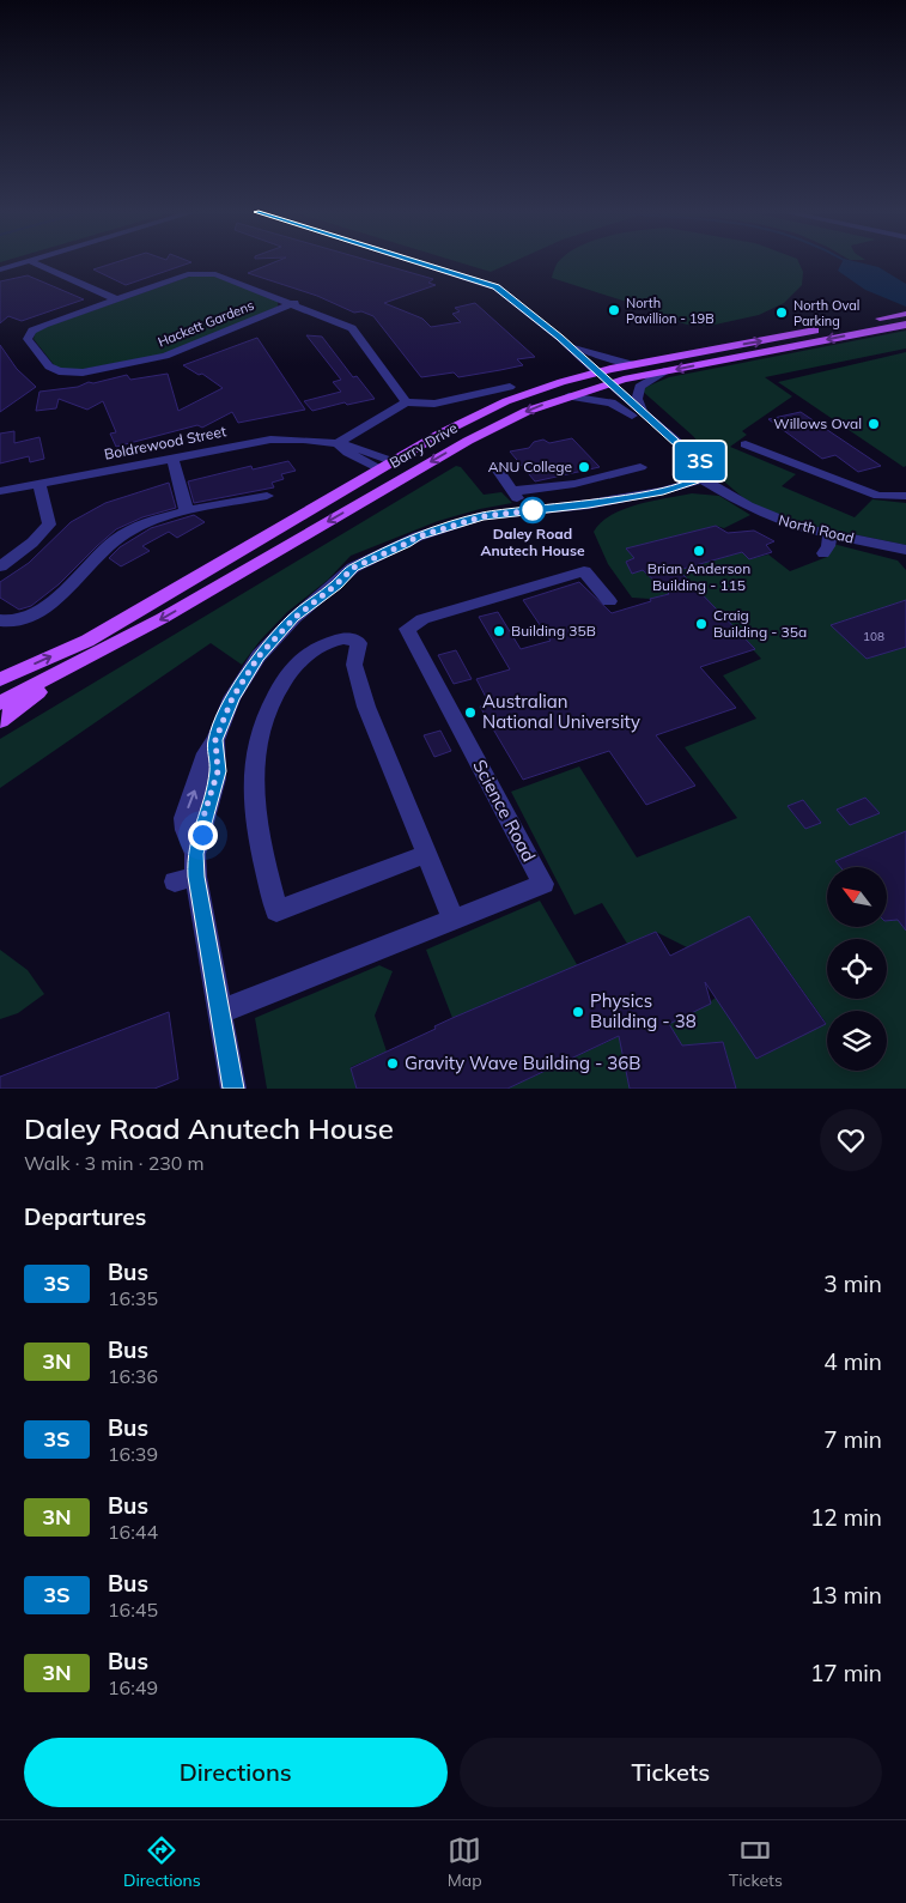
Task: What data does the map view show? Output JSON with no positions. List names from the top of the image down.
{
  "streets": {
    "main road": ["Barry Drive"],
    "street": [
      "Hackett Gardens",
      "Boldrewood Street",
      "North Road",
      "Science Road"
    ]
  },
  "crossings": [
    ["Boldrewood Street", "Barry Drive"],
    ["Barry Drive", "North Road"]
  ],
  "places": [
    "North Pavillion - 19B",
    "North Oval Parking",
    "Willows Oval",
    "ANU College",
    "Daley Road Anutech House",
    "Brian Anderson Building - 115",
    "Craig Building - 35a",
    "Building 35B",
    "Australian National University",
    "Physics Building - 38",
    "Gravity Wave Building - 36B"
  ],
  "lines": ["bus line 3S"],
  "house_numbers": ["108"],
  "north": "top left",
  "page": {
    "on_map": "3S",
    "heading": [
      ["Daley Road Anutech House", "Walk · 3 min · 230 m"],
      "Departures"
    ],
    "list": [
      {
        "mark": "3S",
        "name": "Bus",
        "note": "16:35",
        "value": "3 min"
      },
      {
        "mark": "3N",
        "name": "Bus",
        "note": "16:36",
        "value": "4 min"
      },
      {
        "mark": "3S",
        "name": "Bus",
        "note": "16:39",
        "value": "7 min"
      },
      {
        "mark": "3N",
        "name": "Bus",
        "note": "16:44",
        "value": "12 min"
      },
      {
        "mark": "3S",
        "name": "Bus",
        "note": "16:45",
        "value": "13 min"
      },
      {
        "mark": "3N",
        "name": "Bus",
        "note": "16:49",
        "value": "17 min"
      }
    ],
    "buttons": ["Directions", "Tickets"],
    "tabs": ["Directions", "Map", "Tickets"]
  }
}
